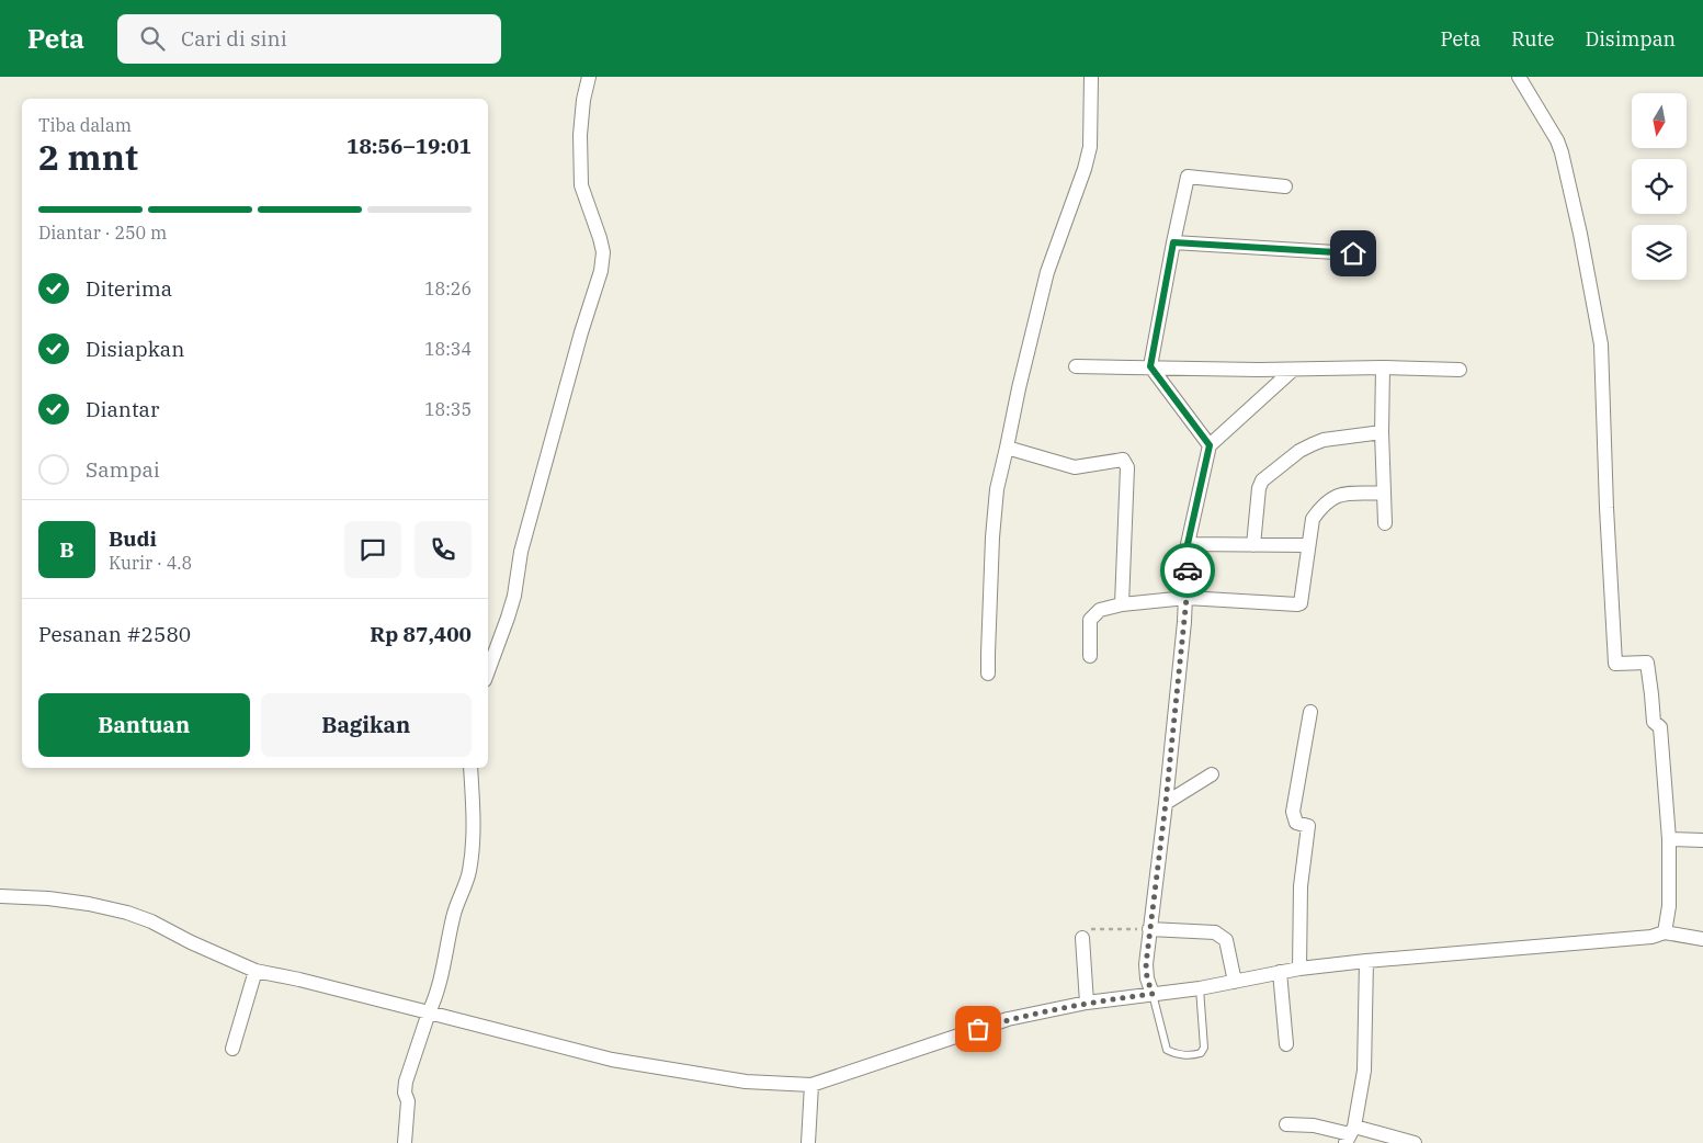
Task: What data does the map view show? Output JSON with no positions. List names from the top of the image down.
{
  "north": "bottom",
  "page": {
    "header": "Peta",
    "search": "Cari di sini",
    "nav": ["Peta", "Rute", "Disimpan"],
    "heading": ["2 mnt", "Tiba dalam", "18:56–19:01"],
    "panel": [
      "Budi",
      "Kurir · 4.8",
      "Pesanan #2580",
      "Rp 87,400"
    ],
    "bar": "Diantar · 250 m",
    "list": [
      ["Diterima", "18:26"],
      ["Disiapkan", "18:34"],
      ["Diantar", "18:35"],
      "Sampai"
    ],
    "round": "B",
    "buttons": ["Bantuan", "Bagikan"]
  }
}
